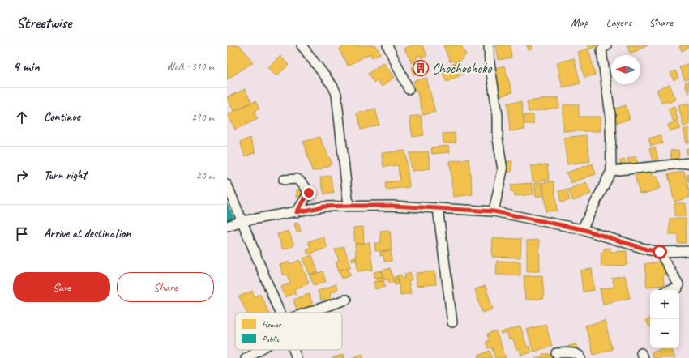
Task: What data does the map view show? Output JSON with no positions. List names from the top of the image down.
{
  "places": {
    "building": ["Chochochoko"]
  },
  "legend": ["Homes", "Public"],
  "north": "left",
  "page": {
    "header": "Streetwise",
    "nav": ["Map", "Layers", "Share"],
    "heading": ["4 min", "Walk · 310 m"],
    "list": [
      ["Continue", "290 m"],
      ["Turn right", "20 m"],
      "Arrive at destination"
    ],
    "buttons": ["Save", "Share"],
    "map_buttons": ["+", "−"]
  }
}
